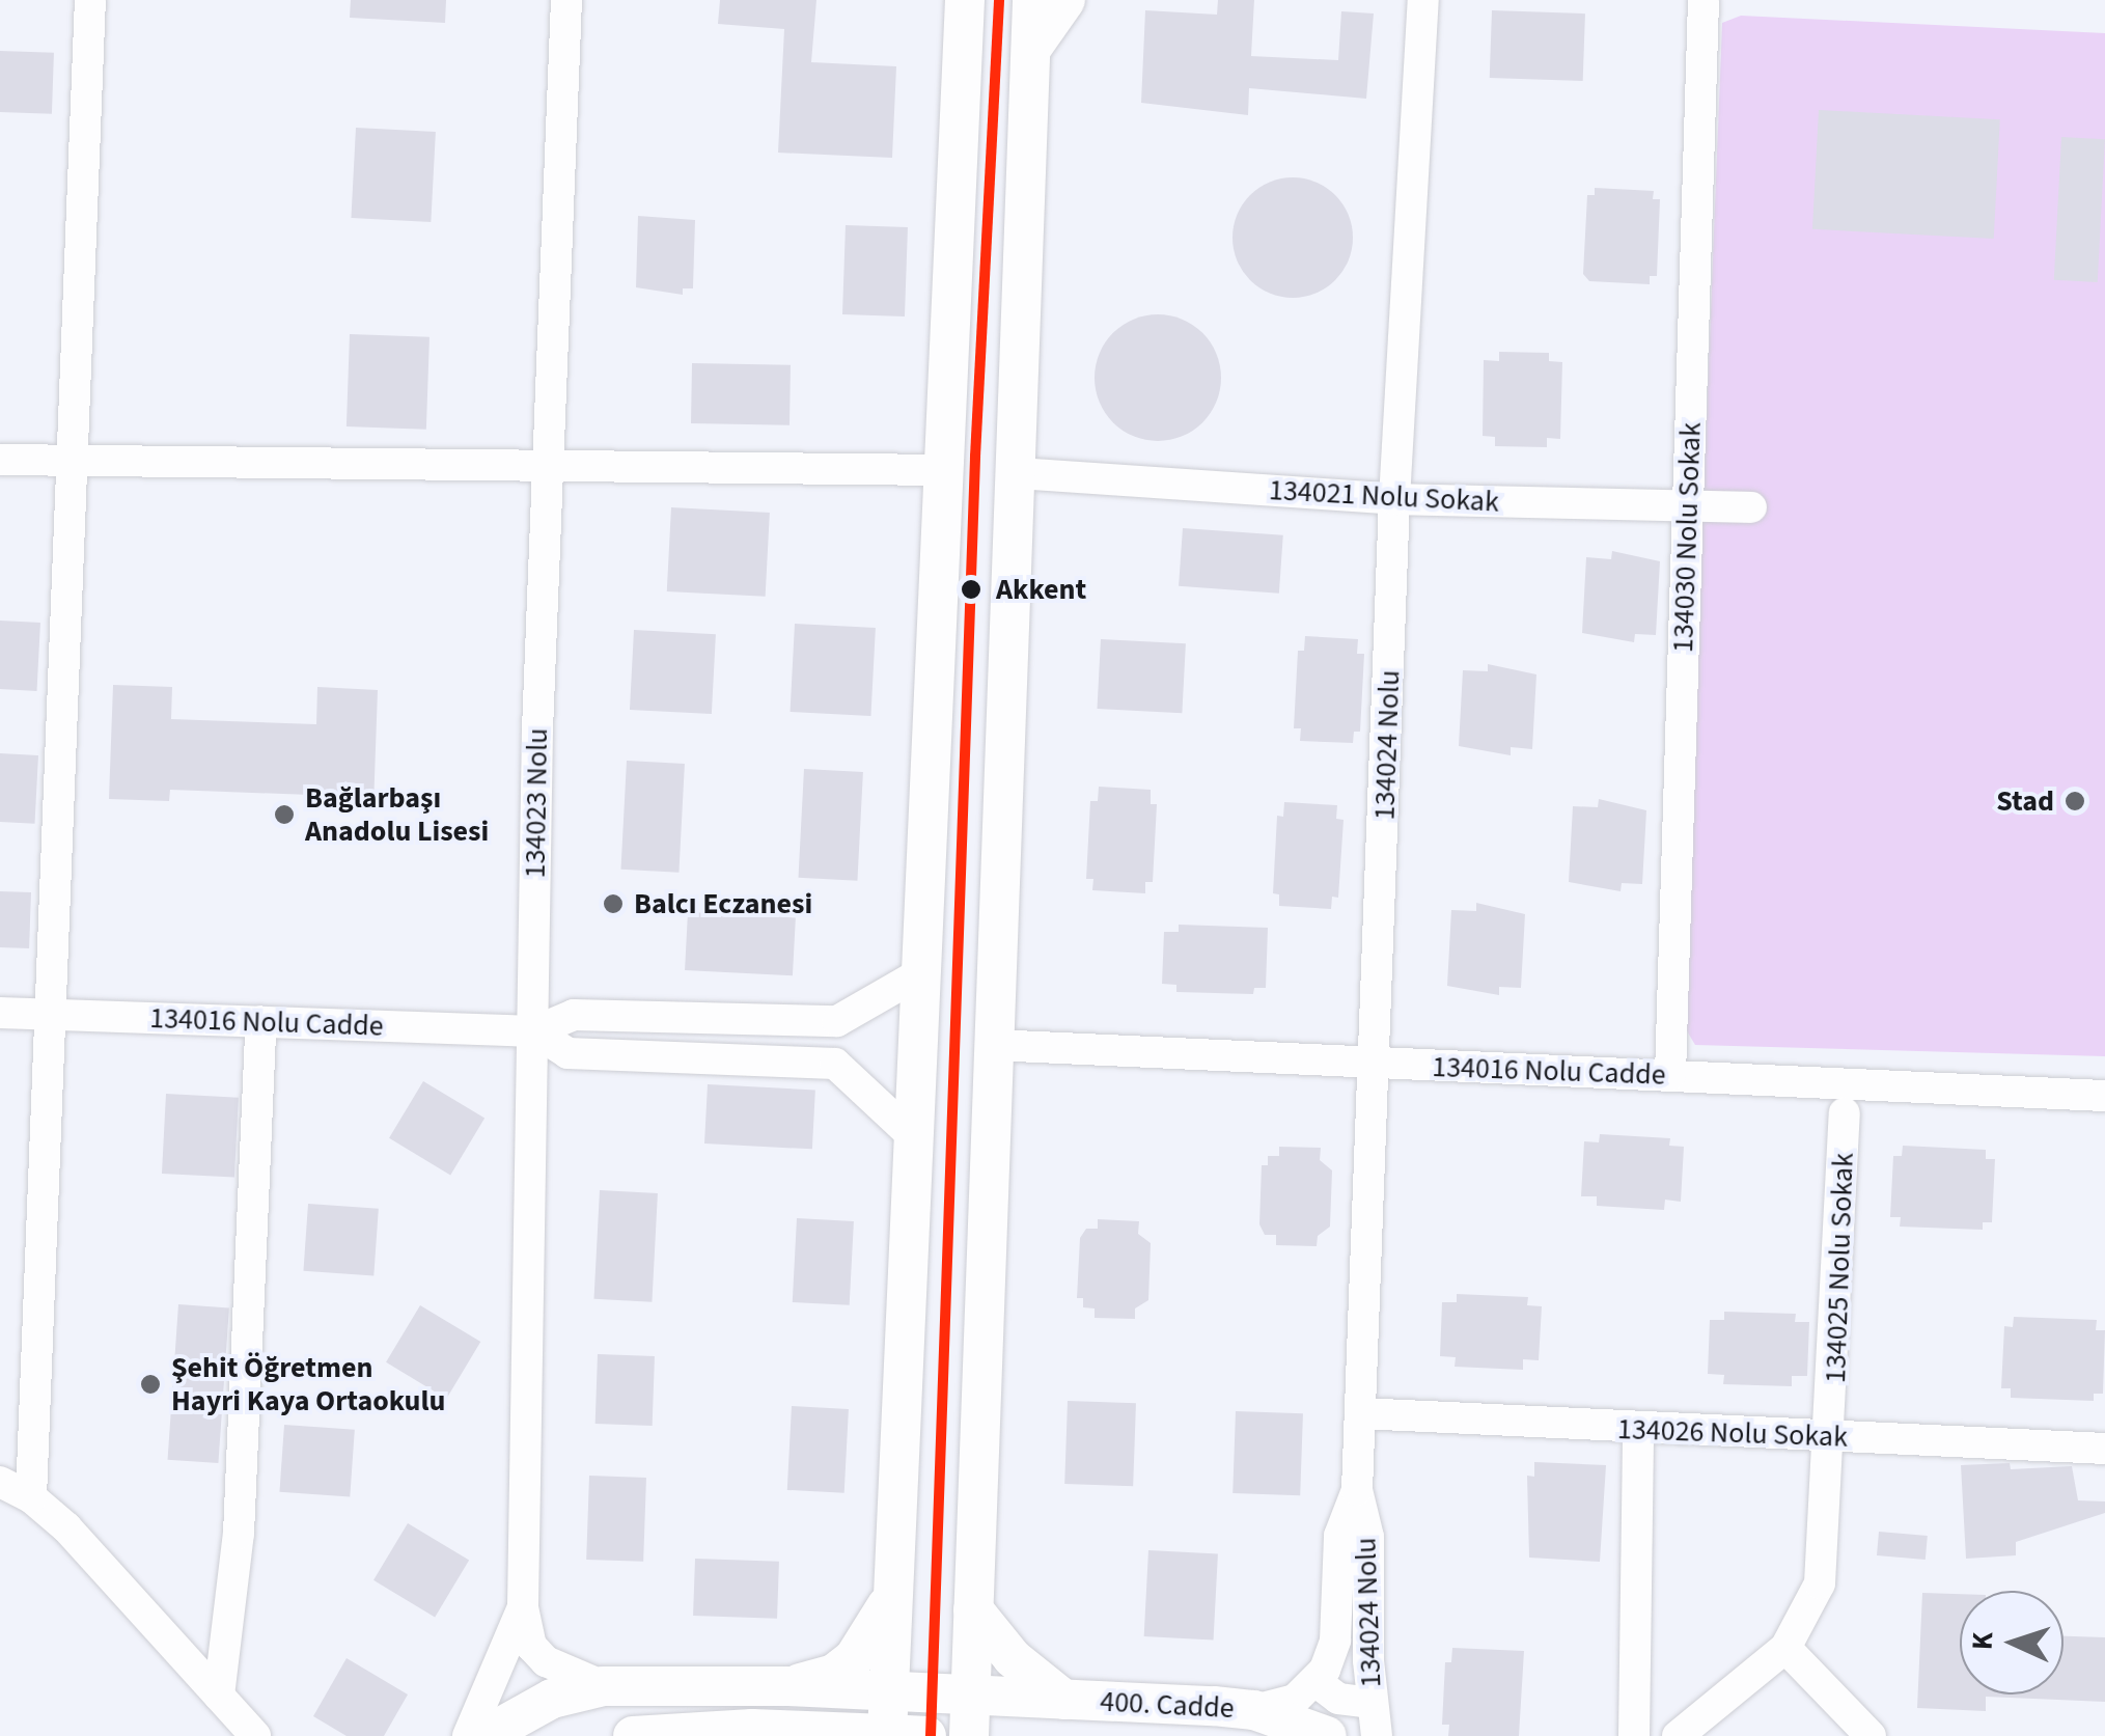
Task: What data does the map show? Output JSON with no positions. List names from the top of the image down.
{
  "streets": {
    "main road": ["400. Cadde"],
    "street": [
      "134021 Nolu Sokak",
      "134030 Nolu Sokak",
      "134024 Nolu",
      "134023 Nolu",
      "134016 Nolu Cadde",
      "134025 Nolu Sokak",
      "134026 Nolu Sokak"
    ]
  },
  "crossings": [
    ["134021 Nolu Sokak", "134030 Nolu Sokak"],
    ["134021 Nolu Sokak", "134024 Nolu"],
    ["134030 Nolu Sokak", "134016 Nolu Cadde"],
    ["134024 Nolu", "134016 Nolu Cadde"],
    ["134024 Nolu", "134026 Nolu Sokak"],
    ["134024 Nolu", "400. Cadde"],
    ["134023 Nolu", "134016 Nolu Cadde"],
    ["134025 Nolu Sokak", "134026 Nolu Sokak"]
  ],
  "places": [
    "Akkent",
    "Stad",
    "Bağlarbaşı Anadolu Lisesi",
    "Balcı Eczanesi",
    "Şehit Öğretmen Hayri Kaya Ortaokulu"
  ],
  "north": "left"
}
